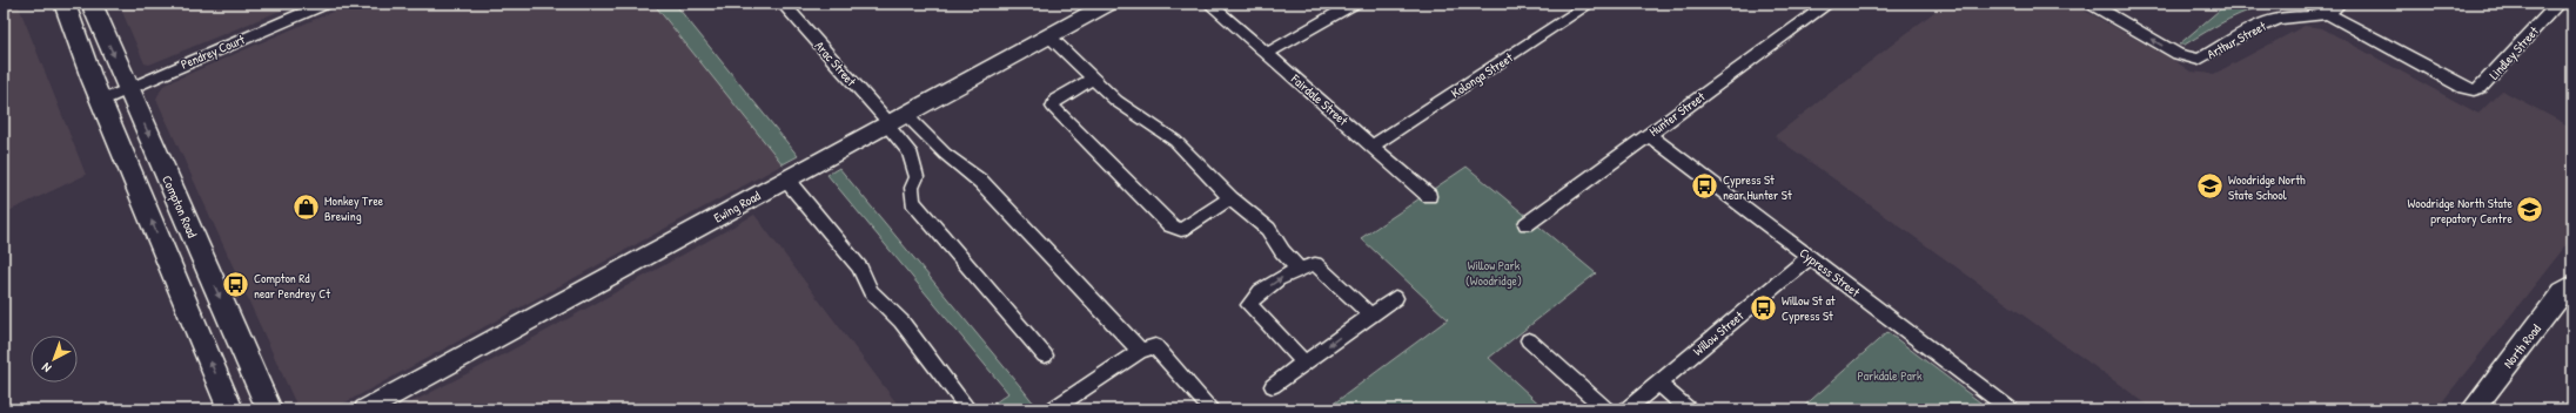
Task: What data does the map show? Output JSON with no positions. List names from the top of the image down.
{
  "streets": {
    "main road": ["Compton Road", "Ewing Road", "North Road"],
    "street": [
      "Arthur Street",
      "Pendrey Court",
      "Lindley Street",
      "Arac Street",
      "Kolonga Street",
      "Fairdale Street",
      "Hunter Street",
      "Cypress Street",
      "Willow Street"
    ]
  },
  "crossings": [
    ["Arthur Street", "Lindley Street"],
    ["Pendrey Court", "Compton Road"],
    ["Arac Street", "Ewing Road"],
    ["Kolonga Street", "Fairdale Street"],
    ["Hunter Street", "Cypress Street"],
    ["Cypress Street", "Willow Street"]
  ],
  "one_way": ["Arthur Street"],
  "parks": ["Willow Park (Woodridge)", "Parkdale Park"],
  "places": {
    "bus stop": ["Cypress St near Hunter St", "Compton Rd near Pendrey Ct", "Willow St at Cypress St"],
    "school or university": ["Woodridge North State School", "Woodridge North State prepatory Centre"],
    "shop": ["Monkey Tree Brewing"]
  },
  "north": "bottom left"
}
